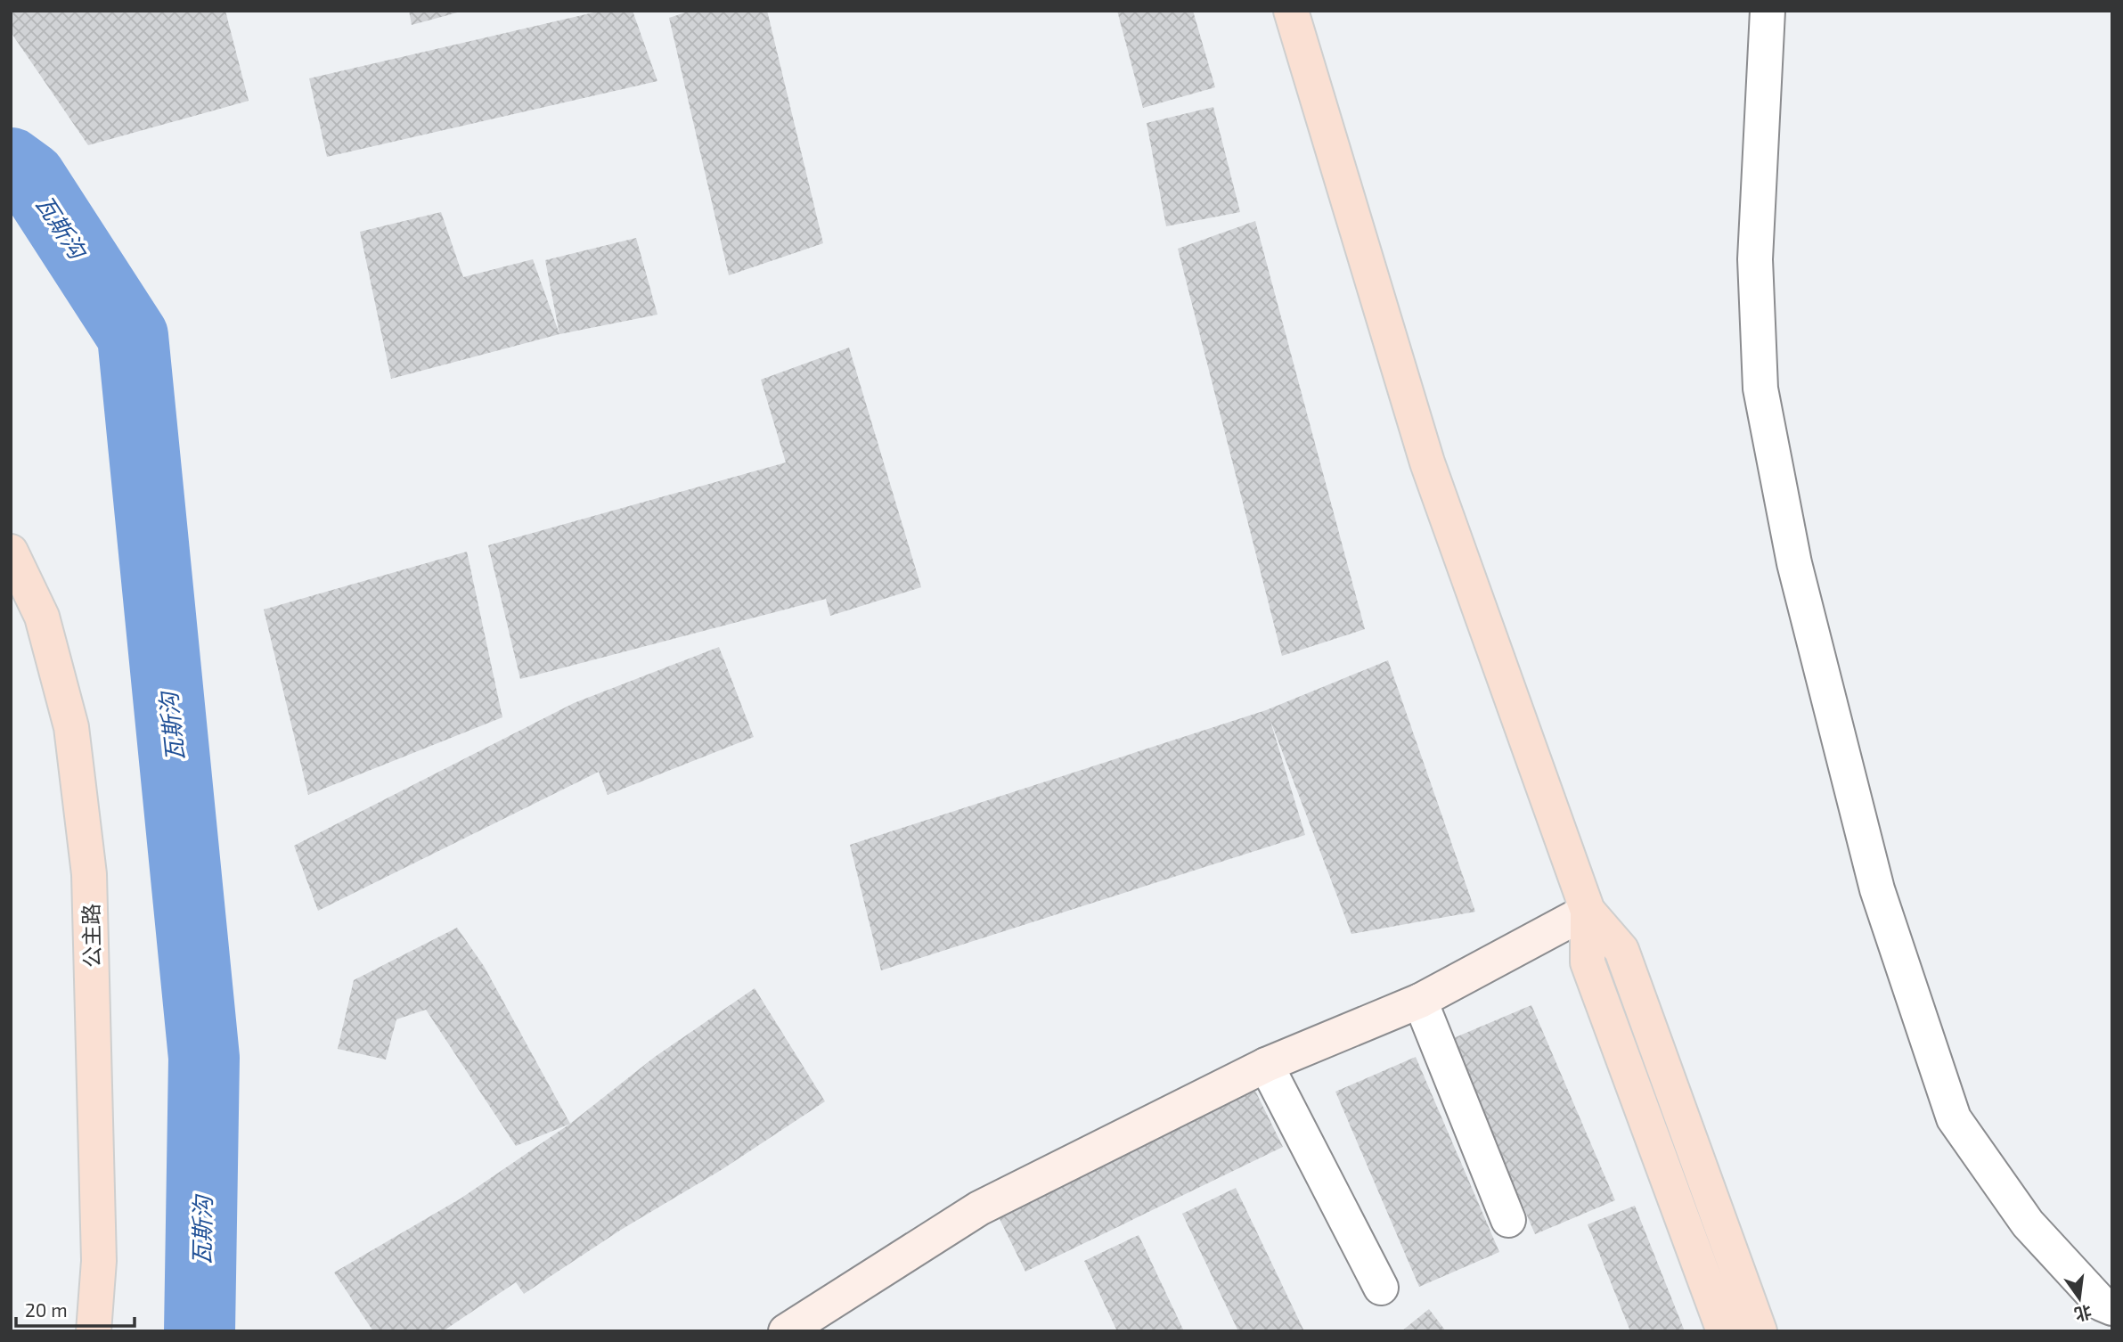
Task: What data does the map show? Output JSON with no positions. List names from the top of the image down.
{
  "streets": {
    "main road": ["公主路"]
  },
  "water": ["瓦斯沟"],
  "scale_bar": "20 m",
  "north": "bottom"
}
